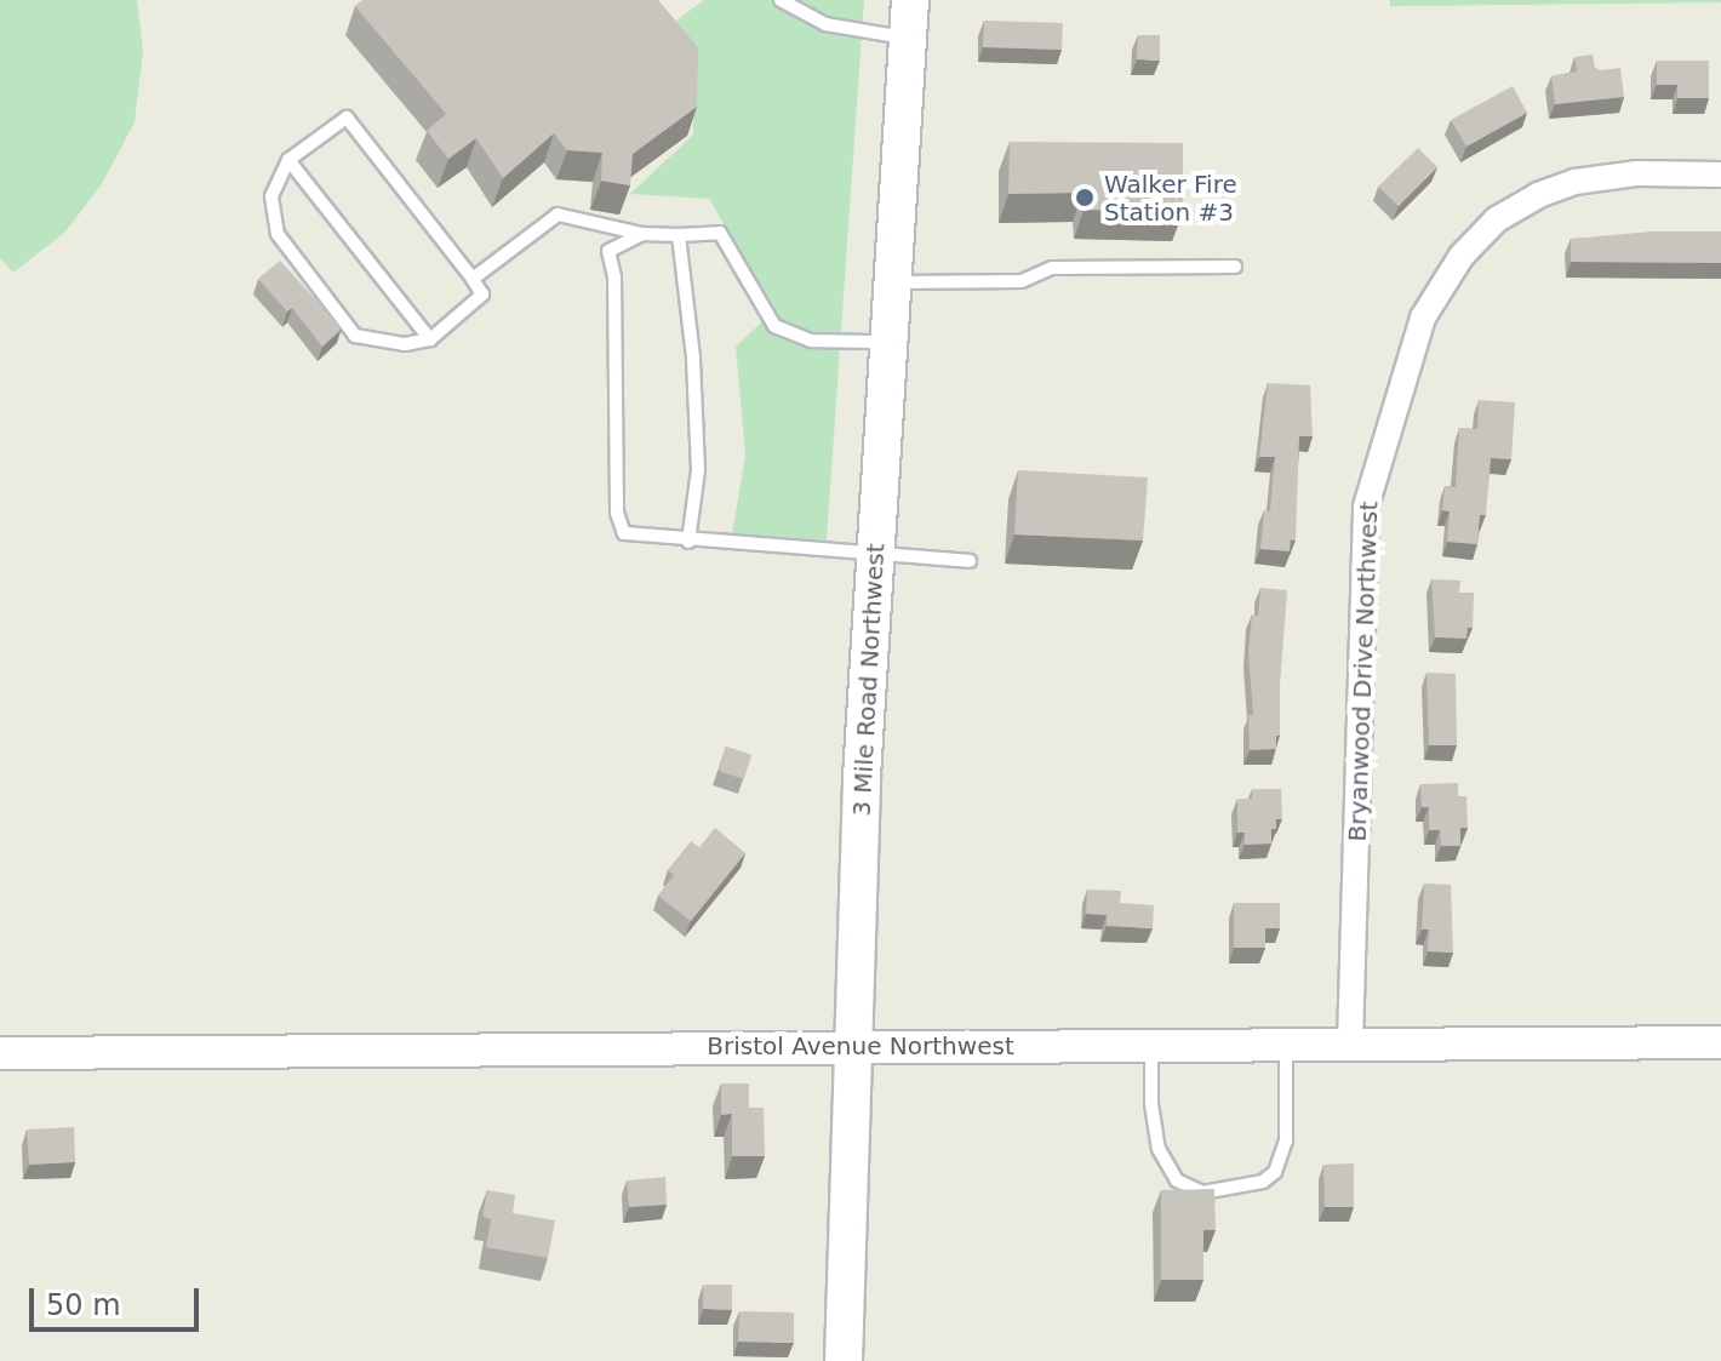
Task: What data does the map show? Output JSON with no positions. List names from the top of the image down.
{
  "streets": {
    "main road": ["3 Mile Road Northwest"],
    "street": ["Bryanwood Drive Northwest", "Bristol Avenue Northwest"]
  },
  "crossings": [
    ["Bryanwood Drive Northwest", "Bristol Avenue Northwest"],
    ["3 Mile Road Northwest", "Bristol Avenue Northwest"]
  ],
  "places": ["Walker Fire Station #3"],
  "scale_bar": "50 m"
}
